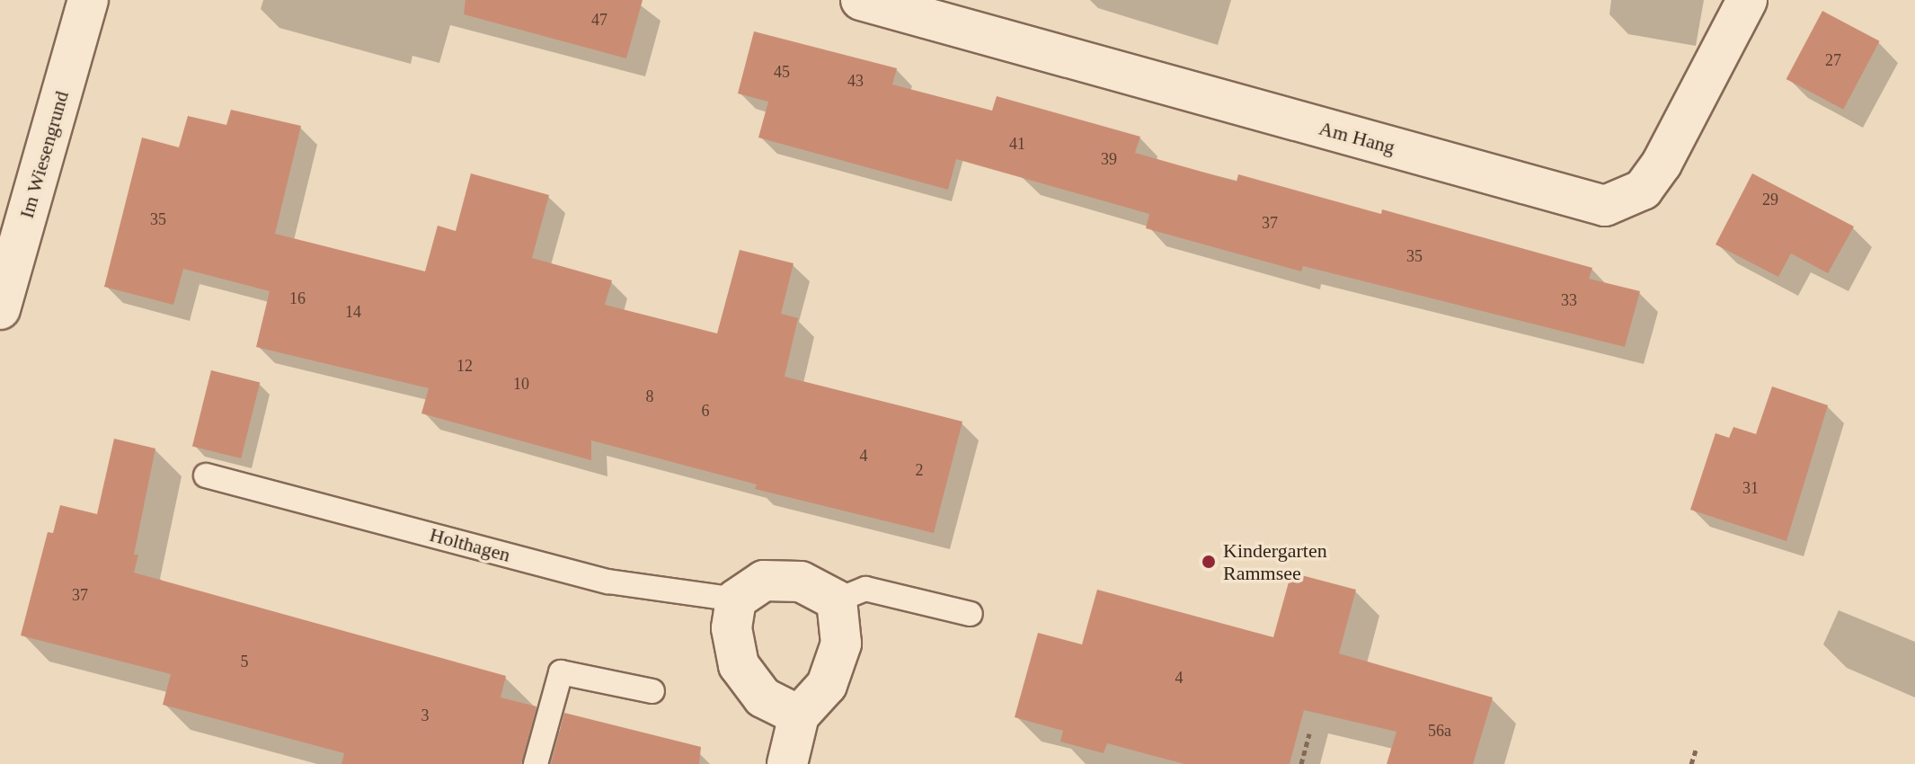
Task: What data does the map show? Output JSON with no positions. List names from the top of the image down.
{
  "streets": {
    "street": ["Am Hang", "Im Wiesengrund"],
    "lane": ["Holthagen"]
  },
  "places": ["Kindergarten Rammsee"],
  "house_numbers": [
    "47",
    "27",
    "45",
    "43",
    "41",
    "39",
    "29",
    "35",
    "37",
    "35",
    "16",
    "33",
    "14",
    "12",
    "10",
    "8",
    "6",
    "4",
    "2",
    "31",
    "37",
    "5",
    "4",
    "3",
    "56a"
  ]
}
